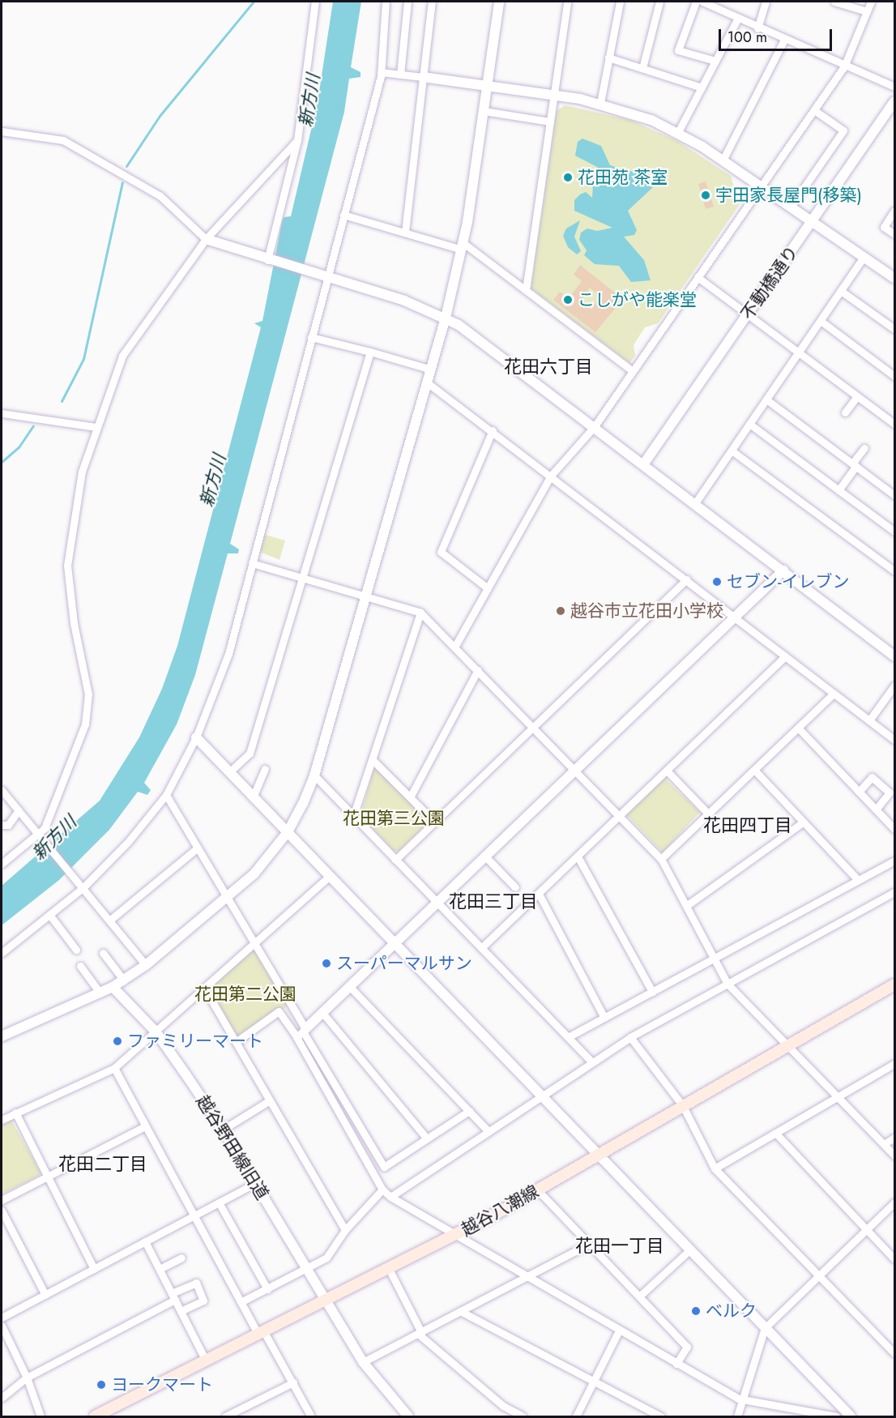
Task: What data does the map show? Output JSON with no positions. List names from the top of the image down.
{
  "streets": {
    "main road": ["越谷八潮線"],
    "street": ["不動橋通り", "越谷野田線旧道"]
  },
  "crossings": [
    ["越谷野田線旧道", "越谷八潮線"]
  ],
  "districts": [
    "花田六丁目",
    "花田四丁目",
    "花田三丁目",
    "花田二丁目",
    "花田一丁目"
  ],
  "water": ["新方川"],
  "parks": ["花田第三公園", "花田第二公園"],
  "places": [
    "花田苑 茶室",
    "宇田家長屋門(移築)",
    "こしがや能楽堂",
    "セブン-イレブン",
    "越谷市立花田小学校",
    "スーパーマルサン",
    "ファミリーマート",
    "ベルク",
    "ヨークマート"
  ],
  "scale_bar": "100 m"
}
